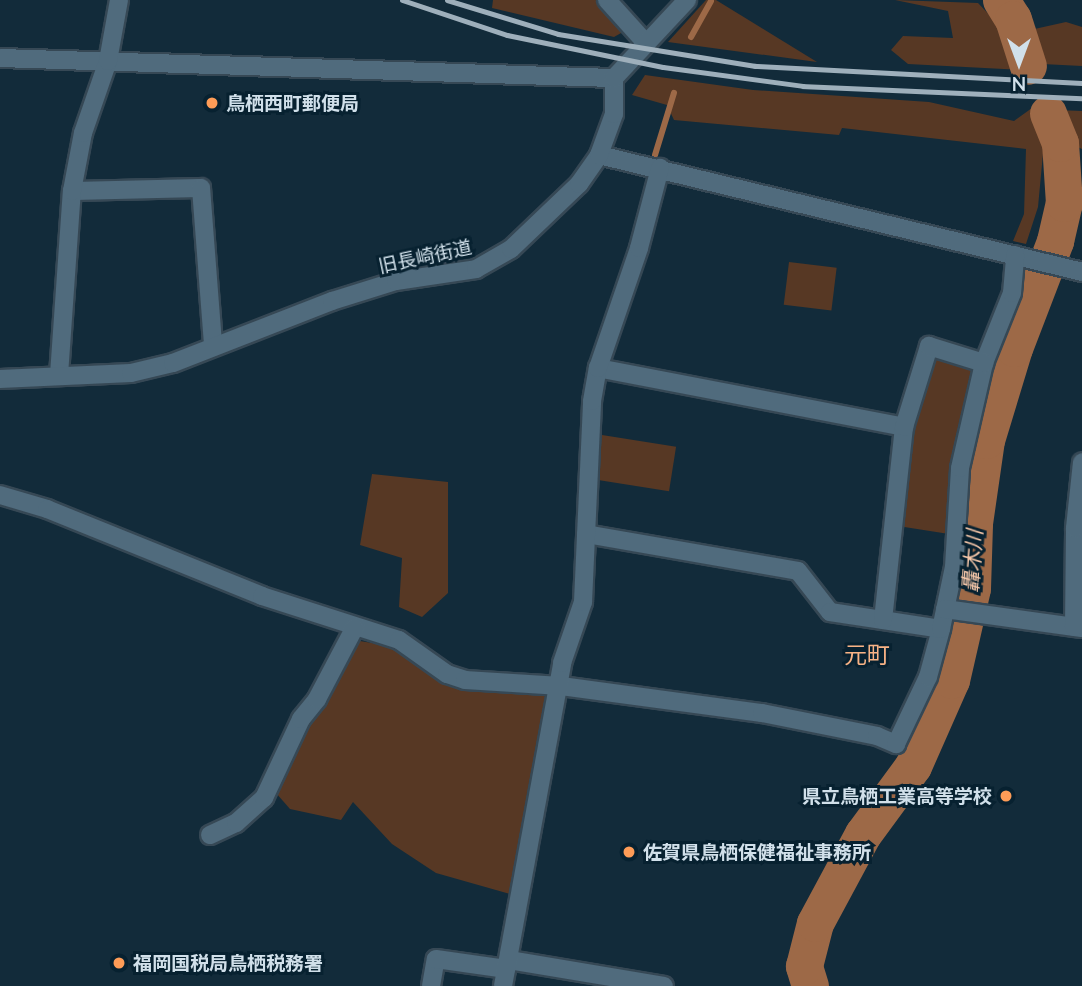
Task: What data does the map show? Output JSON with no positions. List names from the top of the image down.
{
  "streets": {
    "street": ["旧長崎街道"]
  },
  "districts": ["元町"],
  "water": ["轟木川"],
  "places": [
    "鳥栖西町郵便局",
    "県立鳥栖工業高等学校",
    "佐賀県鳥栖保健福祉事務所",
    "福岡国税局鳥栖税務署"
  ],
  "north": "bottom"
}
